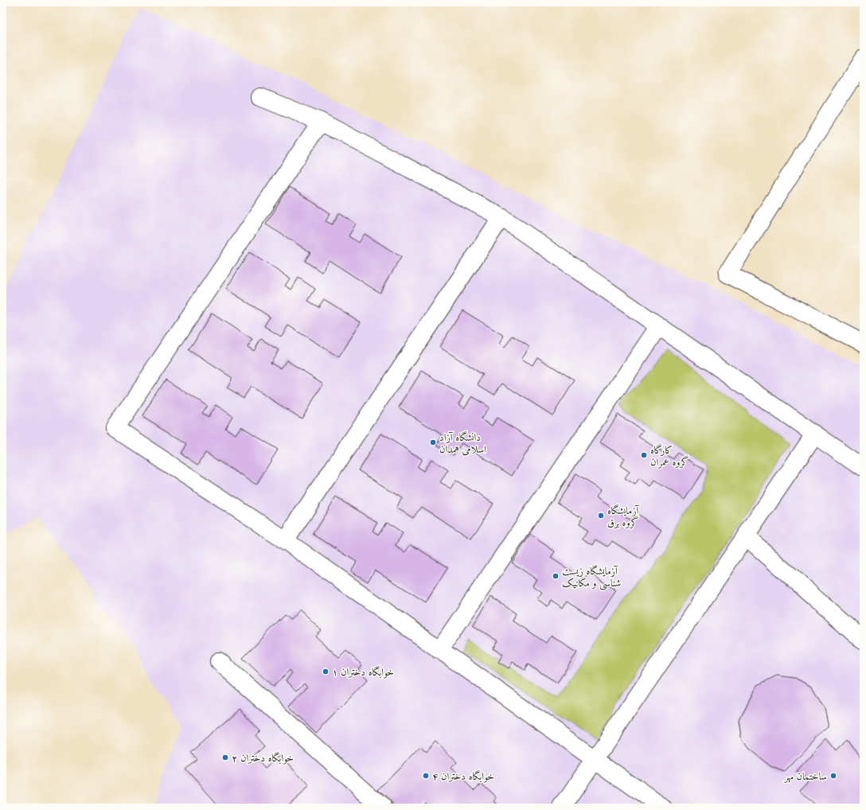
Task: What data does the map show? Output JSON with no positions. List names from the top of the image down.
{
  "places": [
    "دانشگاه آزاد اسلامی همدان",
    "کارگاه گروه عمران",
    "آزمایشگاه گروه برق",
    "آزمایشگاه زیست شناسی و مکانیک",
    "خوابگاه دختران ۱",
    "خوابگاه دختران ۲",
    "خوابگاه دختران ۴",
    "ساختمان مهر"
  ]
}
